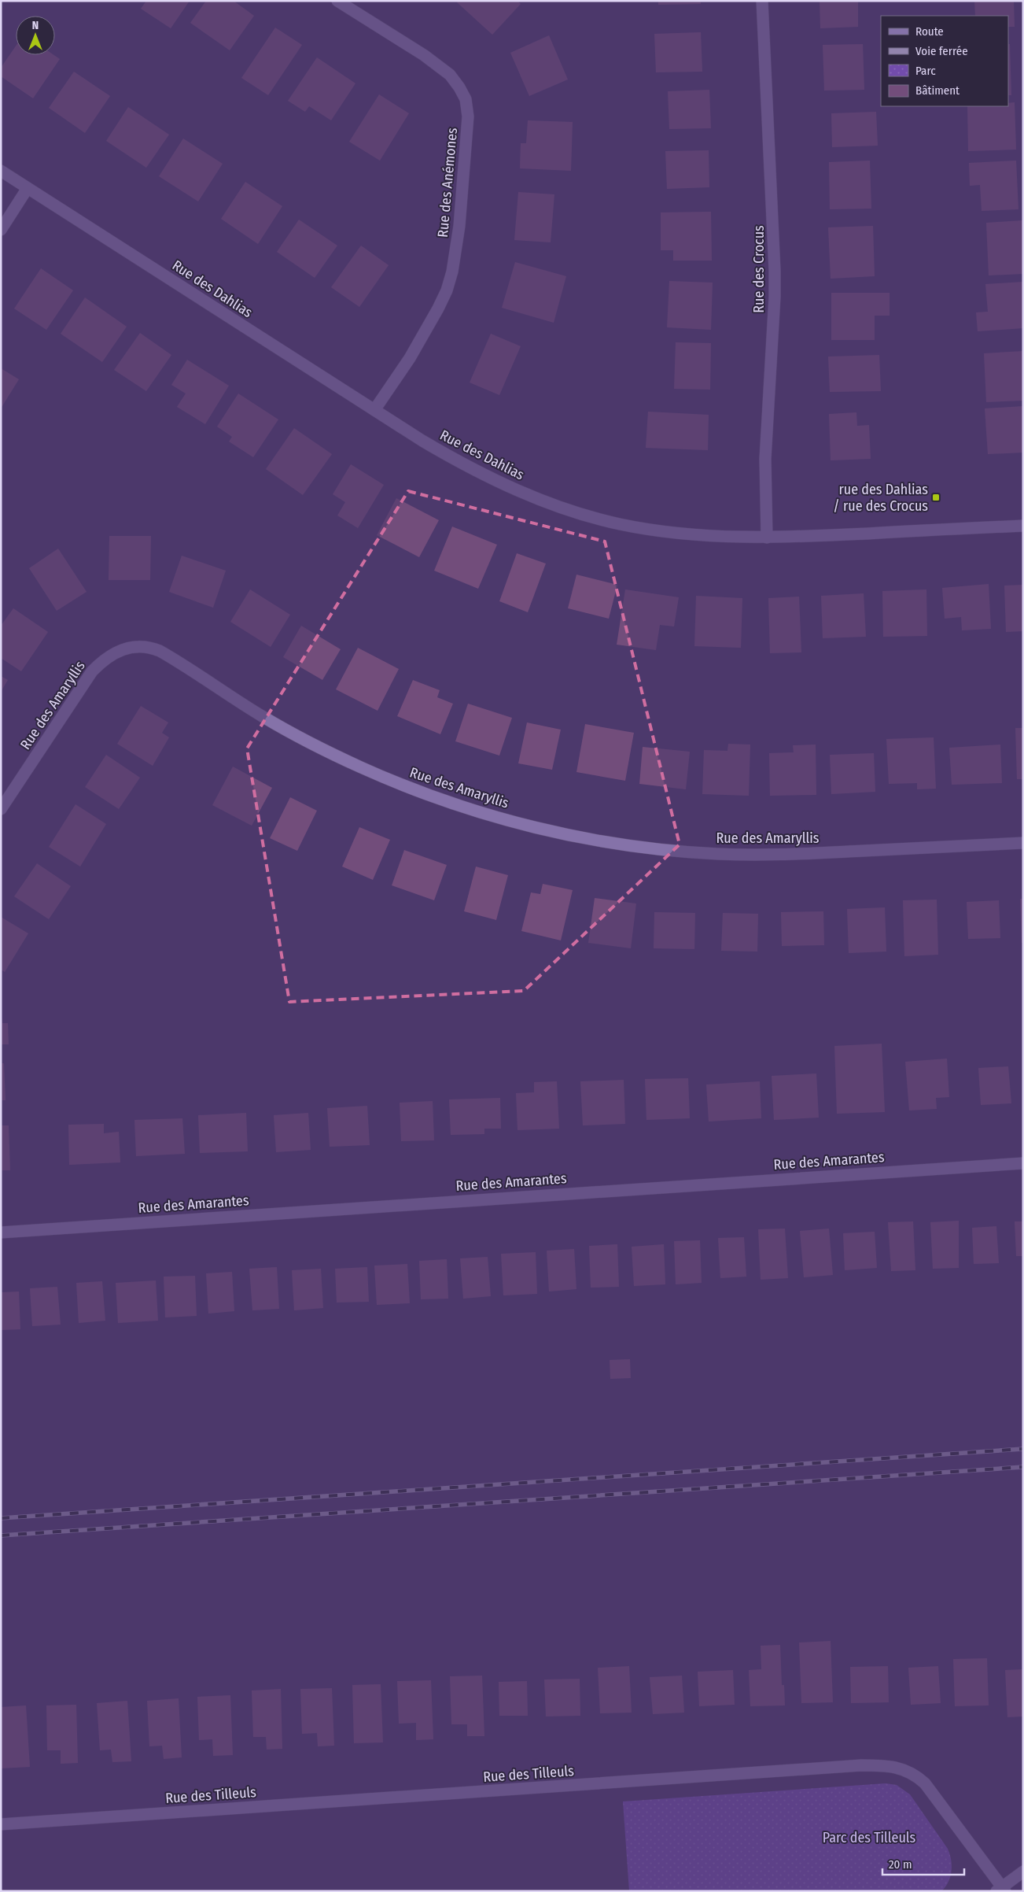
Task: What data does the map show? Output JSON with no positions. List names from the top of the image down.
{
  "streets": {
    "street": [
      "Rue des Anémones",
      "Rue des Crocus",
      "Rue des Dahlias",
      "Rue des Amaryllis",
      "Rue des Amarantes",
      "Rue des Tilleuls"
    ]
  },
  "crossings": [
    ["Rue des Anémones", "Rue des Dahlias"],
    ["Rue des Crocus", "Rue des Dahlias"]
  ],
  "parks": ["Parc des Tilleuls"],
  "places": {
    "transit": ["rue des Dahlias / rue des Crocus"]
  },
  "legend": [
    "Route",
    "Voie ferrée",
    "Parc",
    "Bâtiment"
  ],
  "scale_bar": "20 m",
  "north": "top"
}
